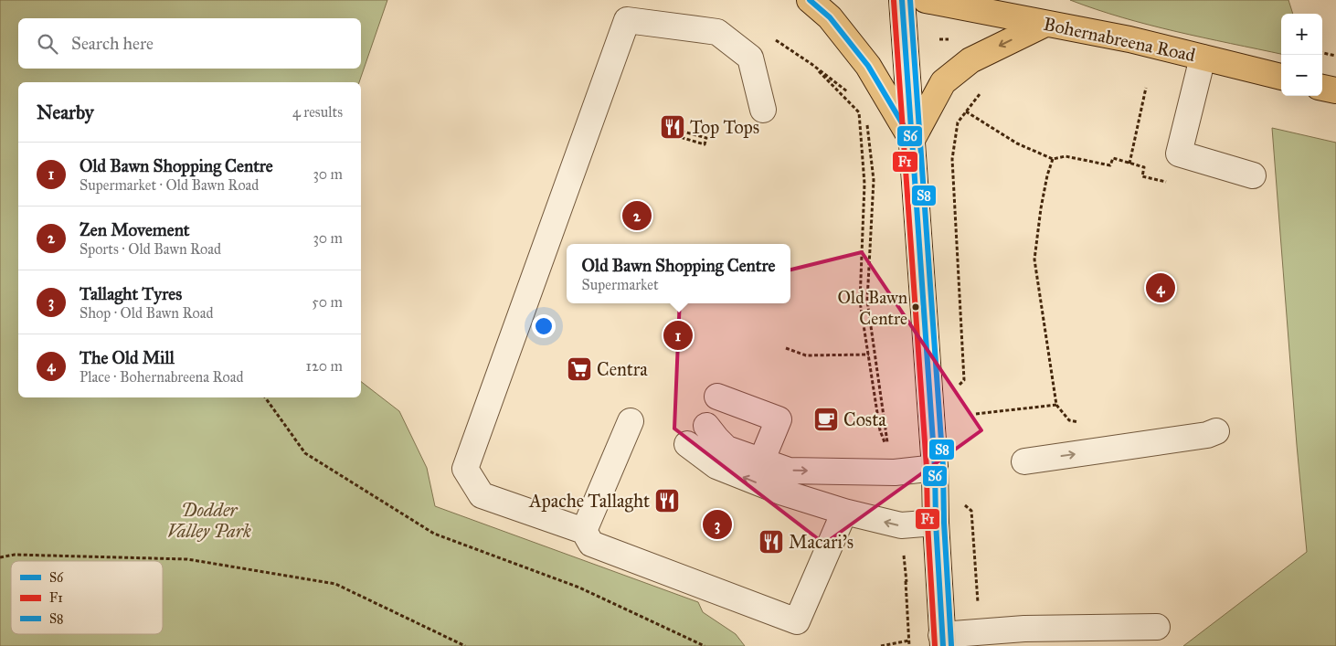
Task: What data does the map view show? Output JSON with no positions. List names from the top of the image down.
{
  "streets": {
    "main road": ["Bohernabreena Road"]
  },
  "parks": ["Dodder Valley Park"],
  "places": {
    "restaurant": ["Top Tops", "Apache Tallaght", "Macari's"],
    "other": ["Old Bawn Centre"],
    "supermarket": ["Centra"],
    "cafe": ["Costa"]
  },
  "lines": ["transit line S6", "transit line S8", "transit line F1"],
  "legend": ["S6", "F1", "S8"],
  "page": {
    "map_buttons": ["+", "−"],
    "search": "Search here",
    "heading": ["Nearby", "4 results"],
    "list": [
      {
        "mark": "1",
        "name": "Old Bawn Shopping Centre",
        "note": "Supermarket · Old Bawn Road",
        "value": "30 m"
      },
      {
        "mark": "2",
        "name": "Zen Movement",
        "note": "Sports · Old Bawn Road",
        "value": "30 m"
      },
      {
        "mark": "3",
        "name": "Tallaght Tyres",
        "note": "Shop · Old Bawn Road",
        "value": "50 m"
      },
      {
        "mark": "4",
        "name": "The Old Mill",
        "note": "Place · Bohernabreena Road",
        "value": "120 m"
      }
    ],
    "pins": [
      "2",
      "4",
      "1",
      "3"
    ],
    "popup": ["Old Bawn Shopping Centre", "Supermarket"]
  }
}
